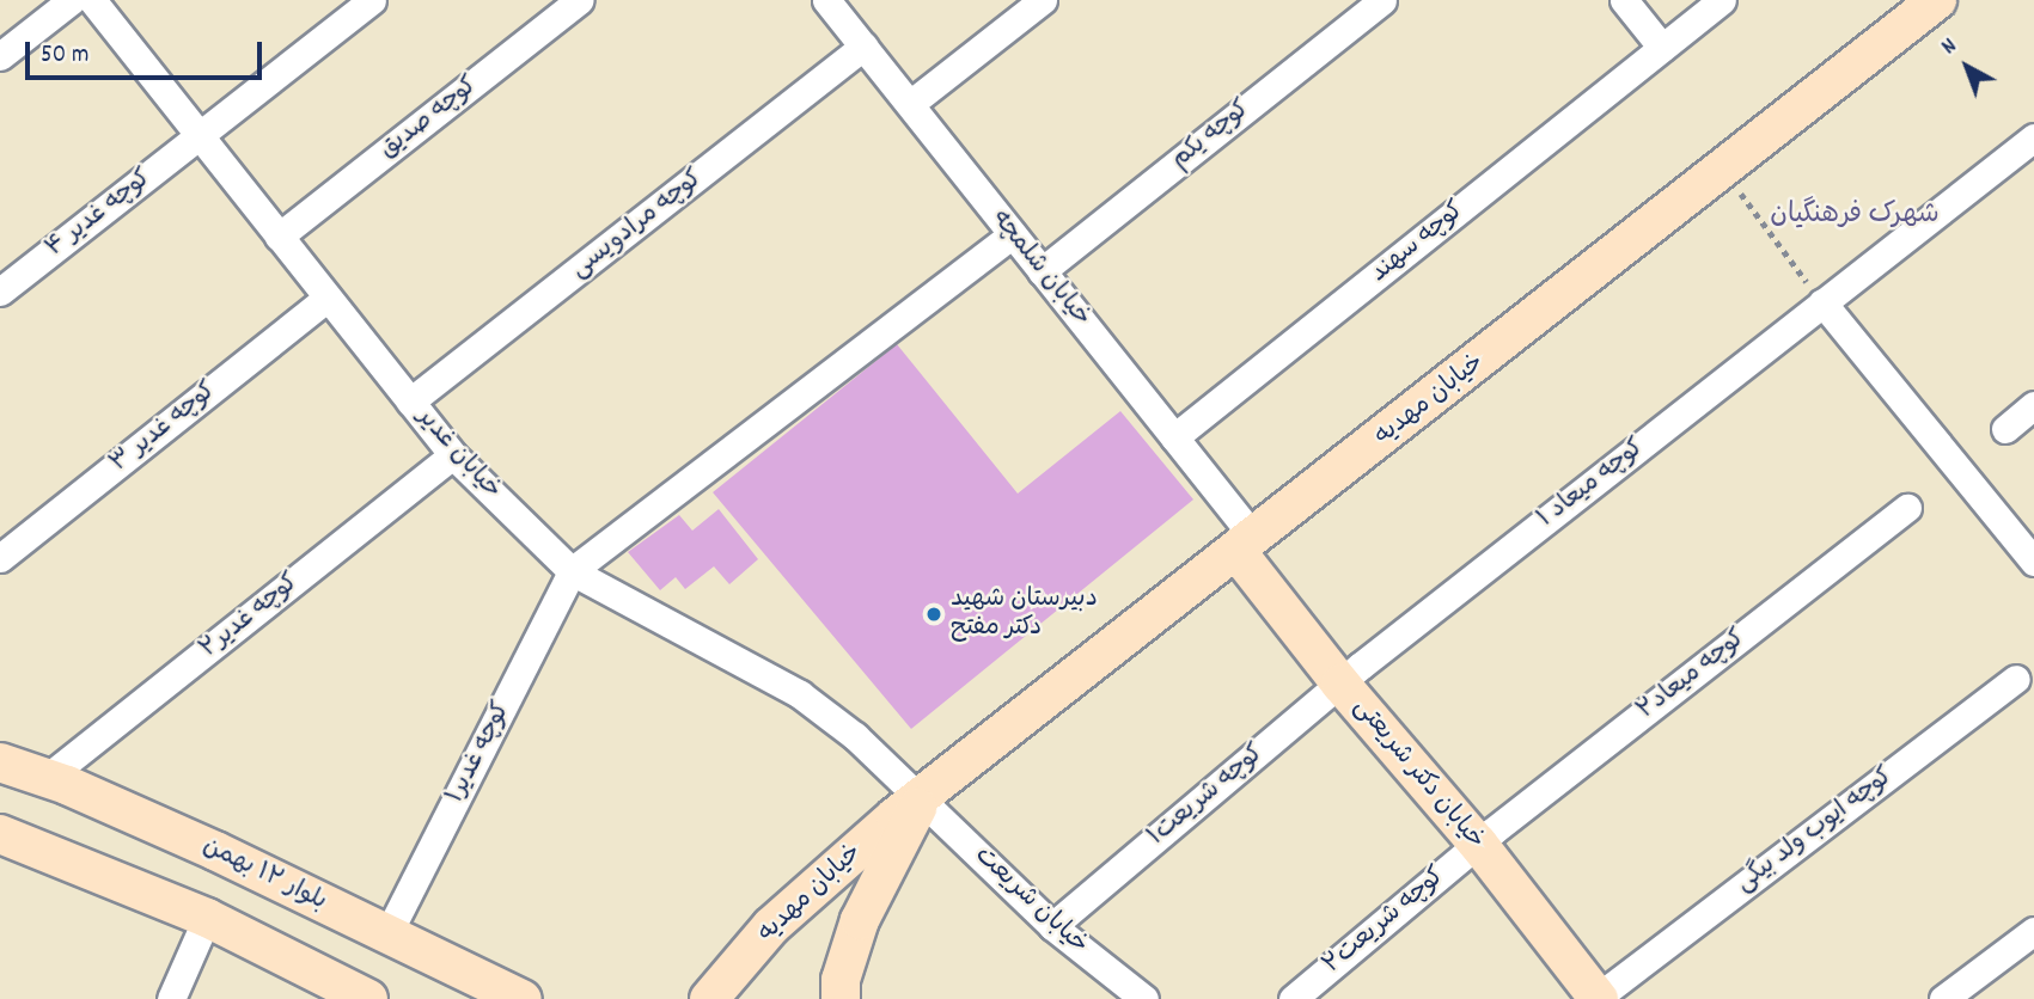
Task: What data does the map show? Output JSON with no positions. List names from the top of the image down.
{
  "streets": {
    "street": [
      "کوچه صدیق",
      "کوچه یکم",
      "کوچه غدیر ۴",
      "کوچه مرادویسی",
      "کوچه سهند",
      "خیابان شلمچه",
      "خیابان مهدیه",
      "کوچه غدیر ۳",
      "خیابان غدیر",
      "کوچه میعاد ۱",
      "کوچه غدیر۲",
      "کوچه میعاد۲",
      "کوچه غدیر۱",
      "خیابان دکتر شریعتی",
      "کوچه شریعت۱",
      "کوچه ایوب ولد بیگی",
      "بلوار ۱۲ بهمن",
      "خیابان شریعت",
      "کوچه شریعت۲"
    ]
  },
  "crossings": [
    ["کوچه صدیق", "خیابان غدیر"],
    ["کوچه یکم", "خیابان شلمچه"],
    ["کوچه غدیر ۴", "خیابان غدیر"],
    ["کوچه مرادویسی", "خیابان شلمچه"],
    ["کوچه مرادویسی", "خیابان غدیر"],
    ["کوچه سهند", "خیابان شلمچه"],
    ["خیابان شلمچه", "خیابان مهدیه"],
    ["خیابان شلمچه", "خیابان دکتر شریعتی"],
    ["خیابان مهدیه", "خیابان غدیر"],
    ["خیابان مهدیه", "خیابان دکتر شریعتی"],
    ["خیابان مهدیه", "خیابان شریعت"],
    ["کوچه غدیر ۳", "خیابان غدیر"],
    ["خیابان غدیر", "کوچه غدیر۲"],
    ["خیابان غدیر", "کوچه غدیر۱"],
    ["خیابان غدیر", "خیابان شریعت"],
    ["کوچه میعاد ۱", "خیابان دکتر شریعتی"],
    ["کوچه میعاد ۱", "کوچه شریعت۱"],
    ["کوچه غدیر۲", "بلوار ۱۲ بهمن"],
    ["کوچه میعاد۲", "خیابان دکتر شریعتی"],
    ["کوچه میعاد۲", "کوچه شریعت۲"],
    ["کوچه غدیر۱", "بلوار ۱۲ بهمن"],
    ["خیابان دکتر شریعتی", "کوچه شریعت۱"],
    ["خیابان دکتر شریعتی", "کوچه ایوب ولد بیگی"],
    ["خیابان دکتر شریعتی", "کوچه شریعت۲"],
    ["کوچه شریعت۱", "خیابان شریعت"]
  ],
  "districts": ["شهرک فرهنگیان"],
  "places": ["دبیرستان شهید دکتر مفتح"],
  "scale_bar": "50 m",
  "north": "top left"
}
